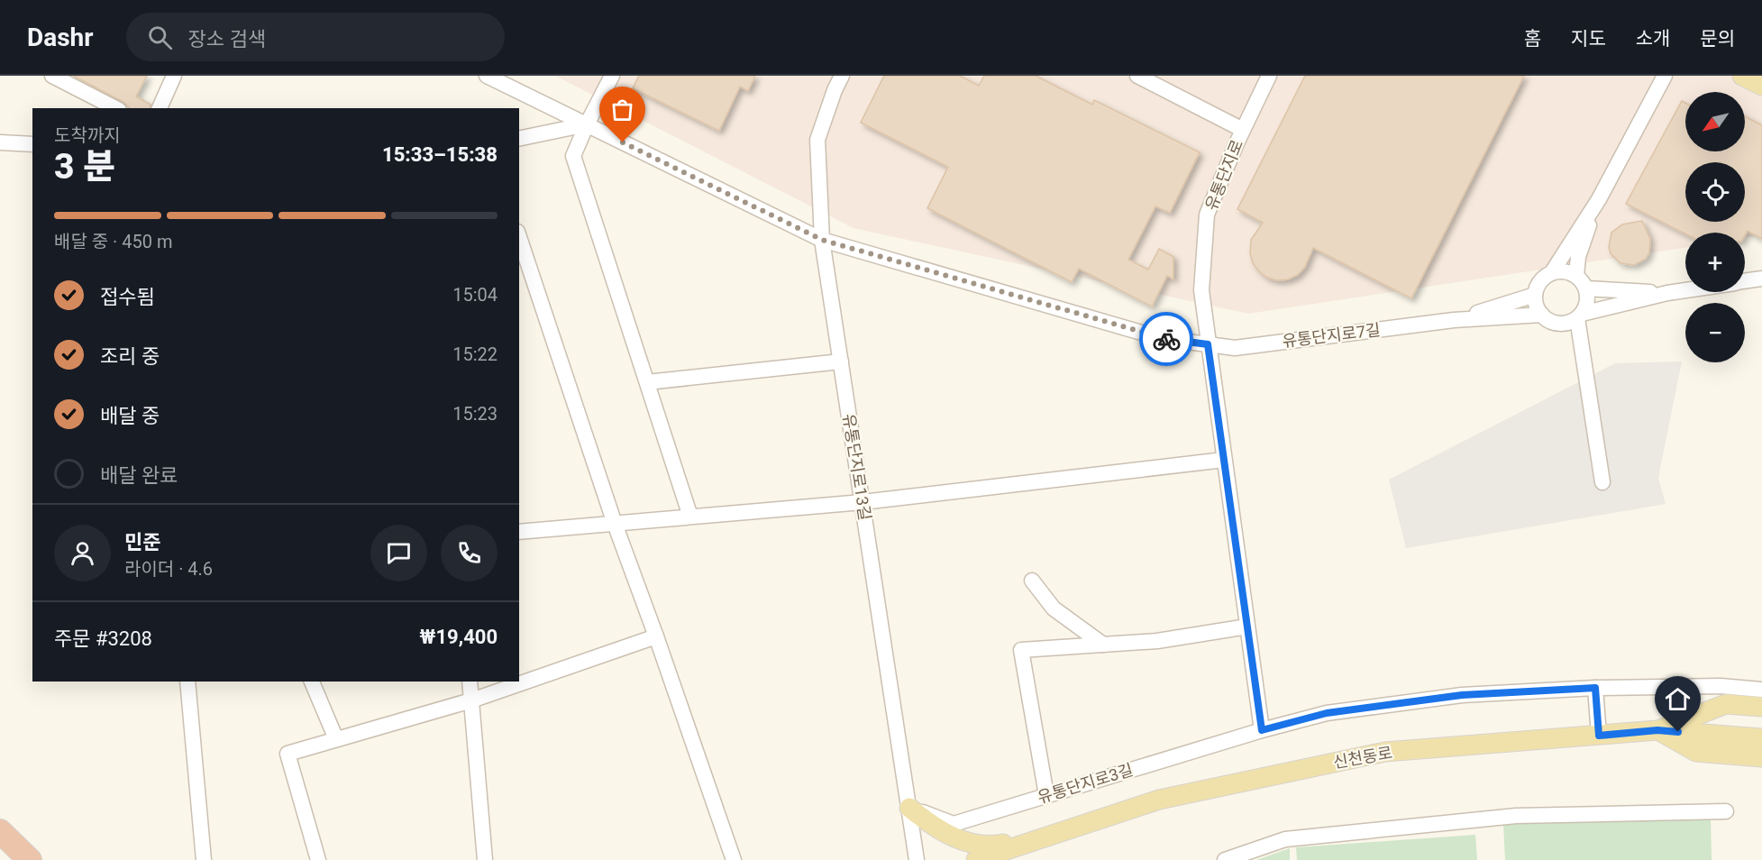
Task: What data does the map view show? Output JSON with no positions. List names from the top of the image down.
{
  "streets": {
    "main road": ["신천동로"],
    "street": [
      "유통단지로",
      "유통단지로7길",
      "유통단지로13길",
      "유통단지로3길"
    ]
  },
  "crossings": [
    ["유통단지로", "유통단지로7길"],
    ["유통단지로7길", "유통단지로13길"],
    ["유통단지로13길", "유통단지로3길"]
  ],
  "north": "bottom left",
  "page": {
    "header": "Dashr",
    "search": "장소 검색",
    "nav": [
      "홈",
      "지도",
      "소개",
      "문의"
    ],
    "map_buttons": ["+", "−"],
    "heading": ["3 분", "도착까지", "15:33–15:38"],
    "panel": [
      "민준",
      "라이더 · 4.6",
      "주문 #3208",
      "₩19,400"
    ],
    "bar": "배달 중 · 450 m",
    "list": [
      ["접수됨", "15:04"],
      ["조리 중", "15:22"],
      ["배달 중", "15:23"],
      "배달 완료"
    ]
  }
}
